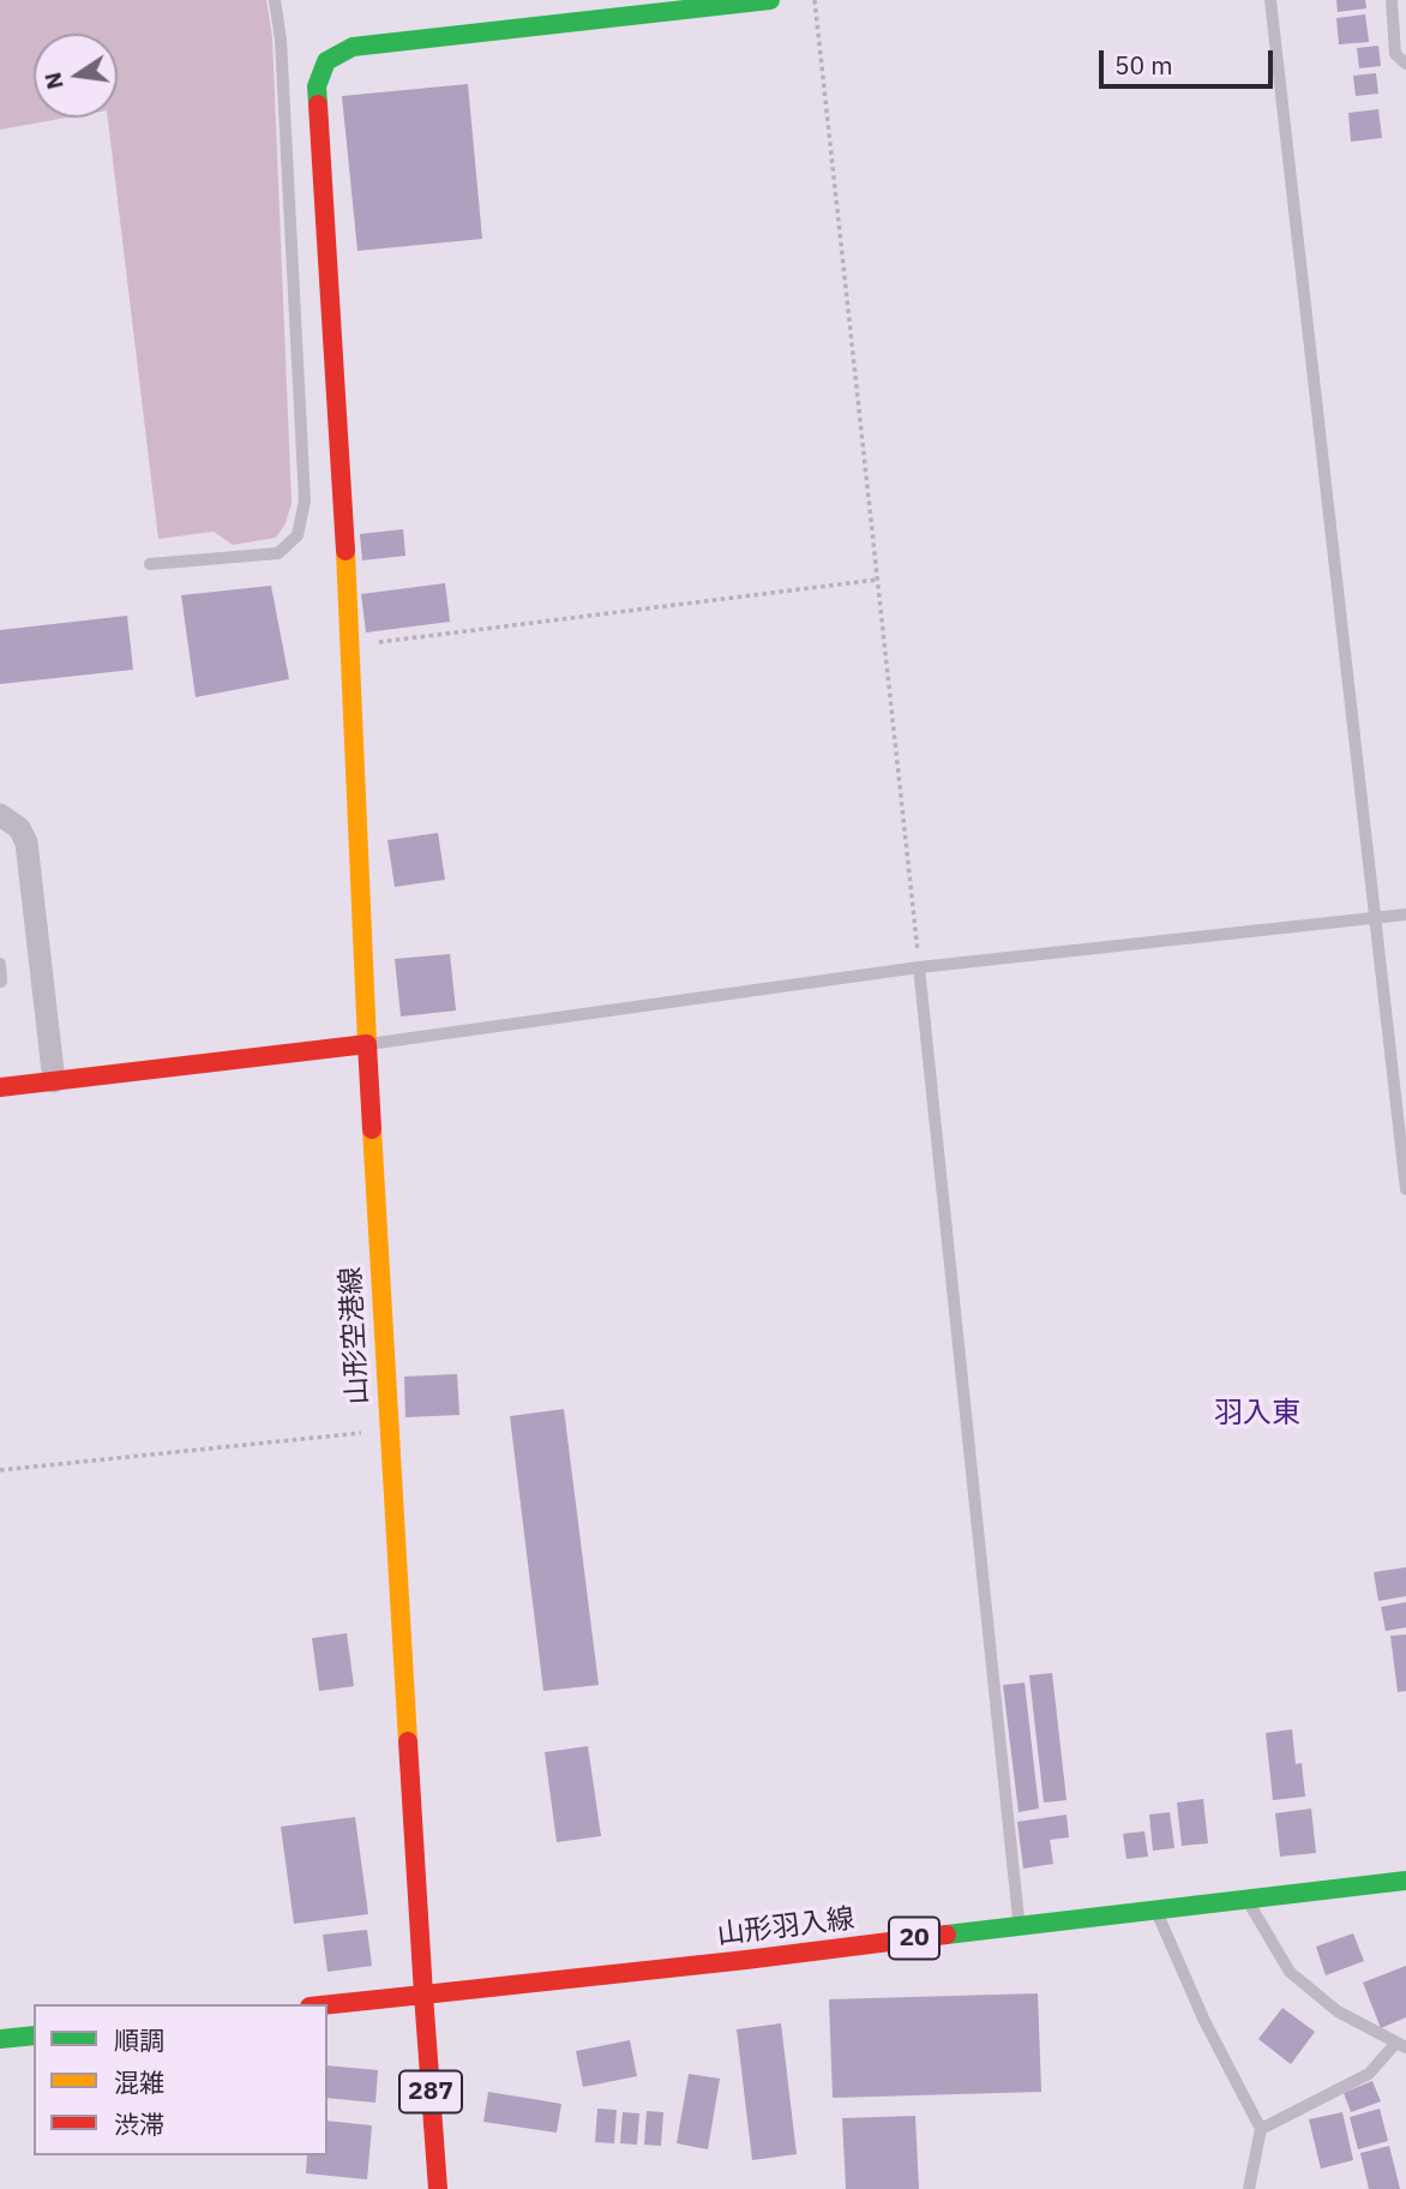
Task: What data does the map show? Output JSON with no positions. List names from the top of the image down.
{
  "streets": {
    "main road": [
      "山形空港線",
      "山形羽入線",
      "20",
      "287"
    ]
  },
  "crossings": [
    ["山形空港線", "山形羽入線"],
    ["山形空港線", "287"],
    ["山形羽入線", "287"]
  ],
  "districts": ["羽入東"],
  "legend": ["順調", "混雑", "渋滞"],
  "scale_bar": "50 m",
  "north": "left"
}
